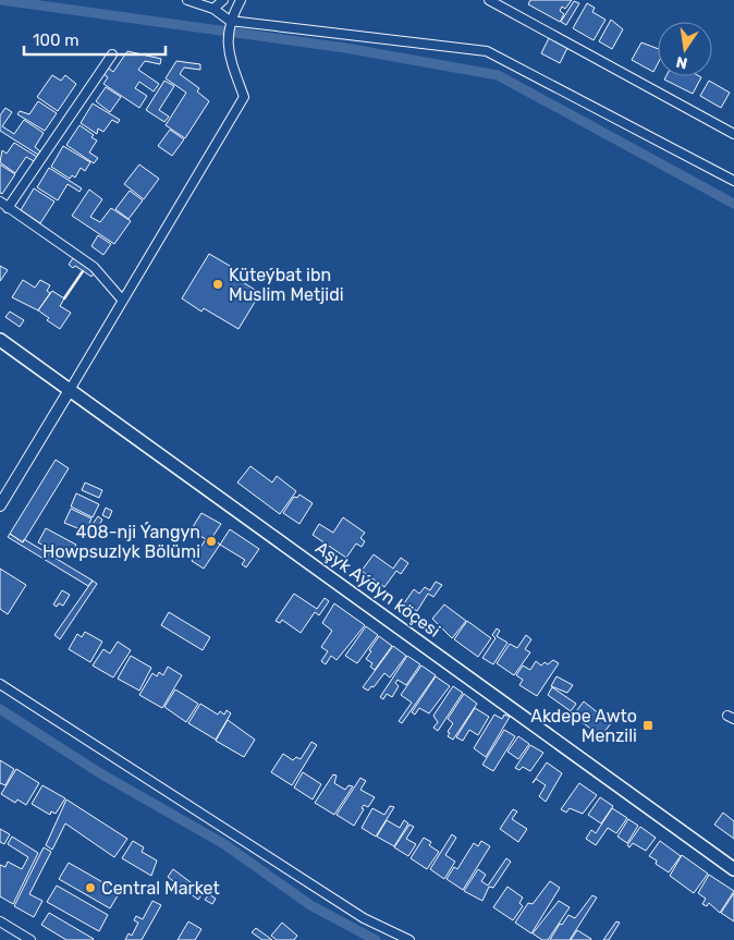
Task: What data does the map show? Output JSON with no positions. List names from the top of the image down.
{
  "streets": {
    "main road": ["Aşyk Aýdyn köçesi"]
  },
  "places": {
    "other": ["Küteýbat ibn Muslim Metjidi", "408-nji Ýangyn Howpsuzlyk Bölümi", "Central Market"],
    "transit": ["Akdepe Awto Menzili"]
  },
  "scale_bar": "100 m",
  "north": "bottom"
}
